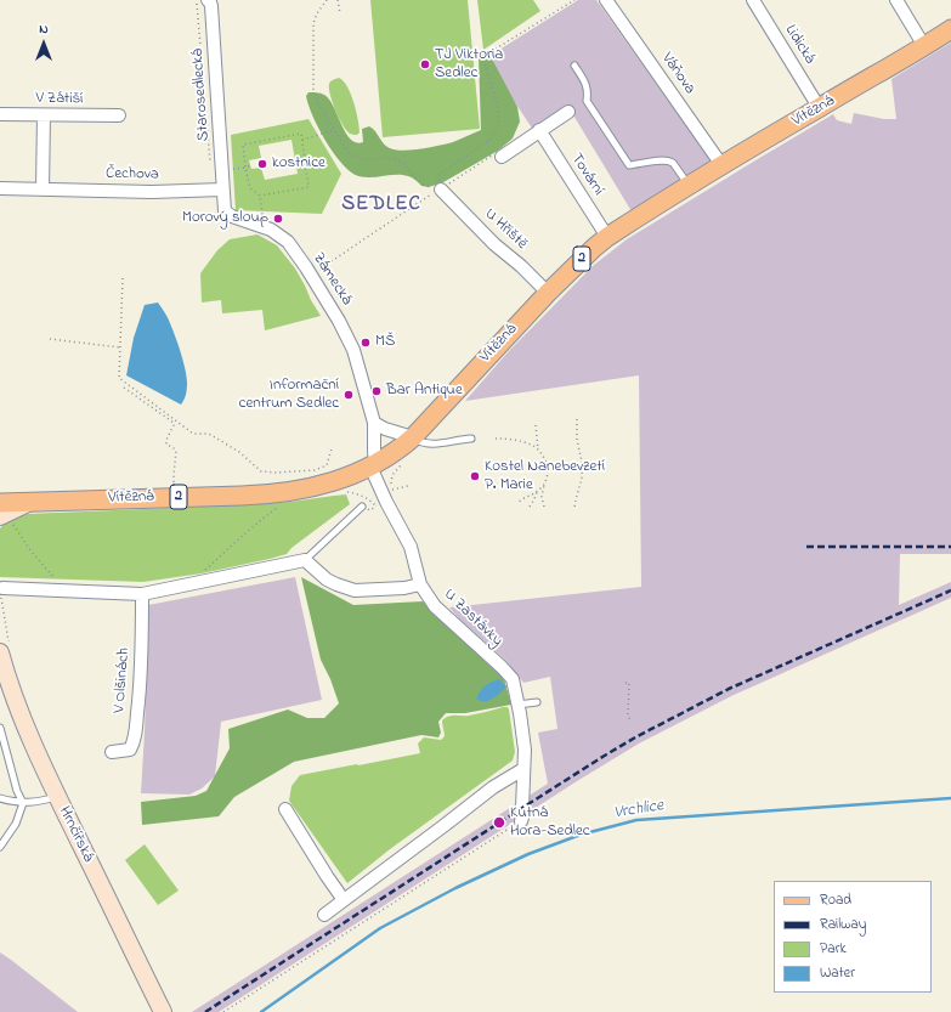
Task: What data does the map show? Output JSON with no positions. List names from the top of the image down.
{
  "streets": {
    "main road": ["Vítězná", "2", "Hrnčířská"],
    "street": [
      "Lidická",
      "Váňova",
      "Starosedlecká",
      "V Zátiší",
      "Čechova",
      "Tovární",
      "U Hřiště",
      "Zámecká",
      "U Zastávky",
      "V Olšinách"
    ]
  },
  "crossings": [
    ["Lidická", "Vítězná"],
    ["Váňova", "Vítězná"],
    ["Starosedlecká", "Čechova"],
    ["Starosedlecká", "Zámecká"],
    ["Vítězná", "Tovární"],
    ["Vítězná", "U Hřiště"],
    ["Vítězná", "Zámecká"],
    ["Vítězná", "U Zastávky"],
    ["Čechova", "Zámecká"],
    ["Zámecká", "U Zastávky"]
  ],
  "districts": ["SEDLEC"],
  "water": ["Vrchlice"],
  "places": [
    "TJ Viktoria Sedlec",
    "kostnice",
    "Morový sloup",
    "MŠ",
    "Bar Antique",
    "Informační centrum Sedlec",
    "Kostel Nanebevzetí P. Marie",
    "Kutná Hora-Sedlec"
  ],
  "legend": [
    "Road",
    "Railway",
    "Park",
    "Water"
  ],
  "north": "top"
}
